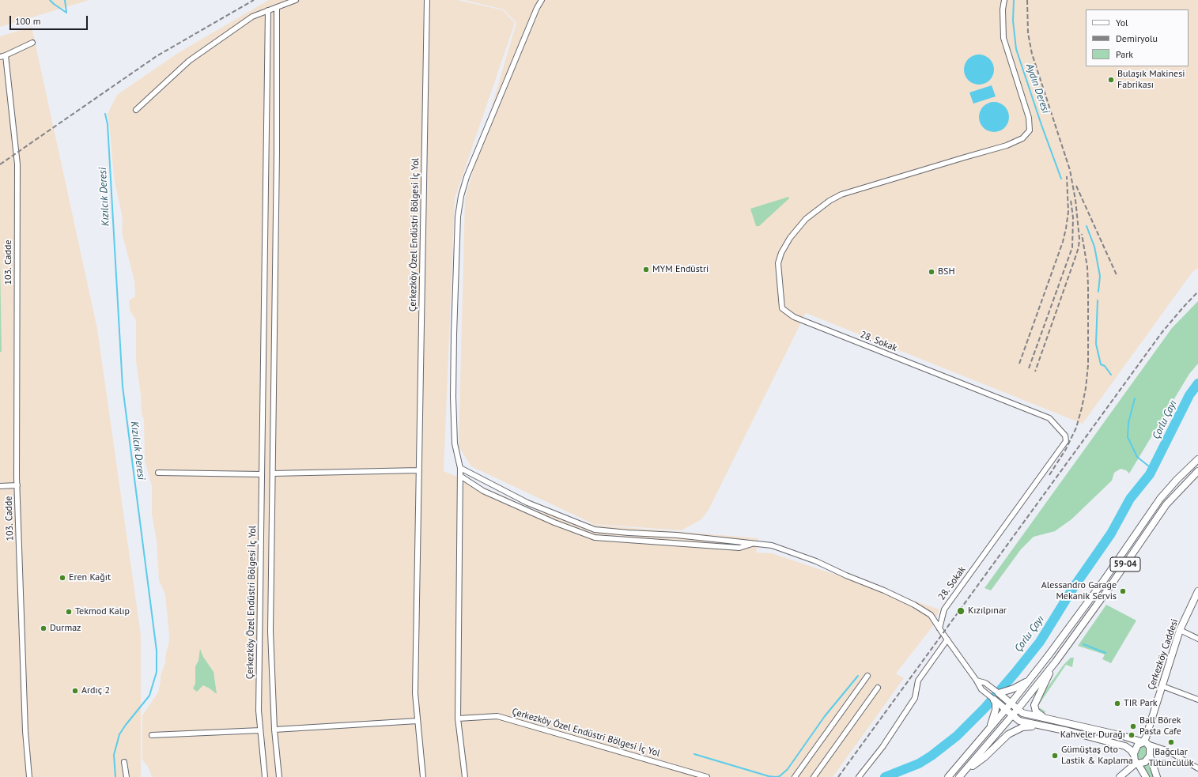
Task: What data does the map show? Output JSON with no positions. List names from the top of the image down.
{
  "streets": {
    "main road": ["59-04", "Çerkezköy Caddesi"],
    "street": ["Çerkezköy Özel Endüstri Bölgesi İç Yol", "103. Cadde", "28. Sokak"]
  },
  "water": ["Aydın Deresi", "Kızılcık Deresi", "Çorlu Çayı"],
  "places": [
    "Bulaşık Makinesi Fabrikası",
    "MYM Endüstri",
    "BSH",
    "Eren Kağıt",
    "Alessandro Garage Mekanik Servis",
    "Kızılpınar",
    "Tekmod Kalıp",
    "Durmaz",
    "Ardıç 2",
    "TIR Park",
    "Ball Börek Pasta Cafe",
    "Kahveler Durağı",
    "Bağcılar Tütüncülük",
    "Gümüştaş Oto Lastik & Kaplama"
  ],
  "legend": ["Yol", "Demiryolu", "Park"],
  "scale_bar": "100 m"
}
